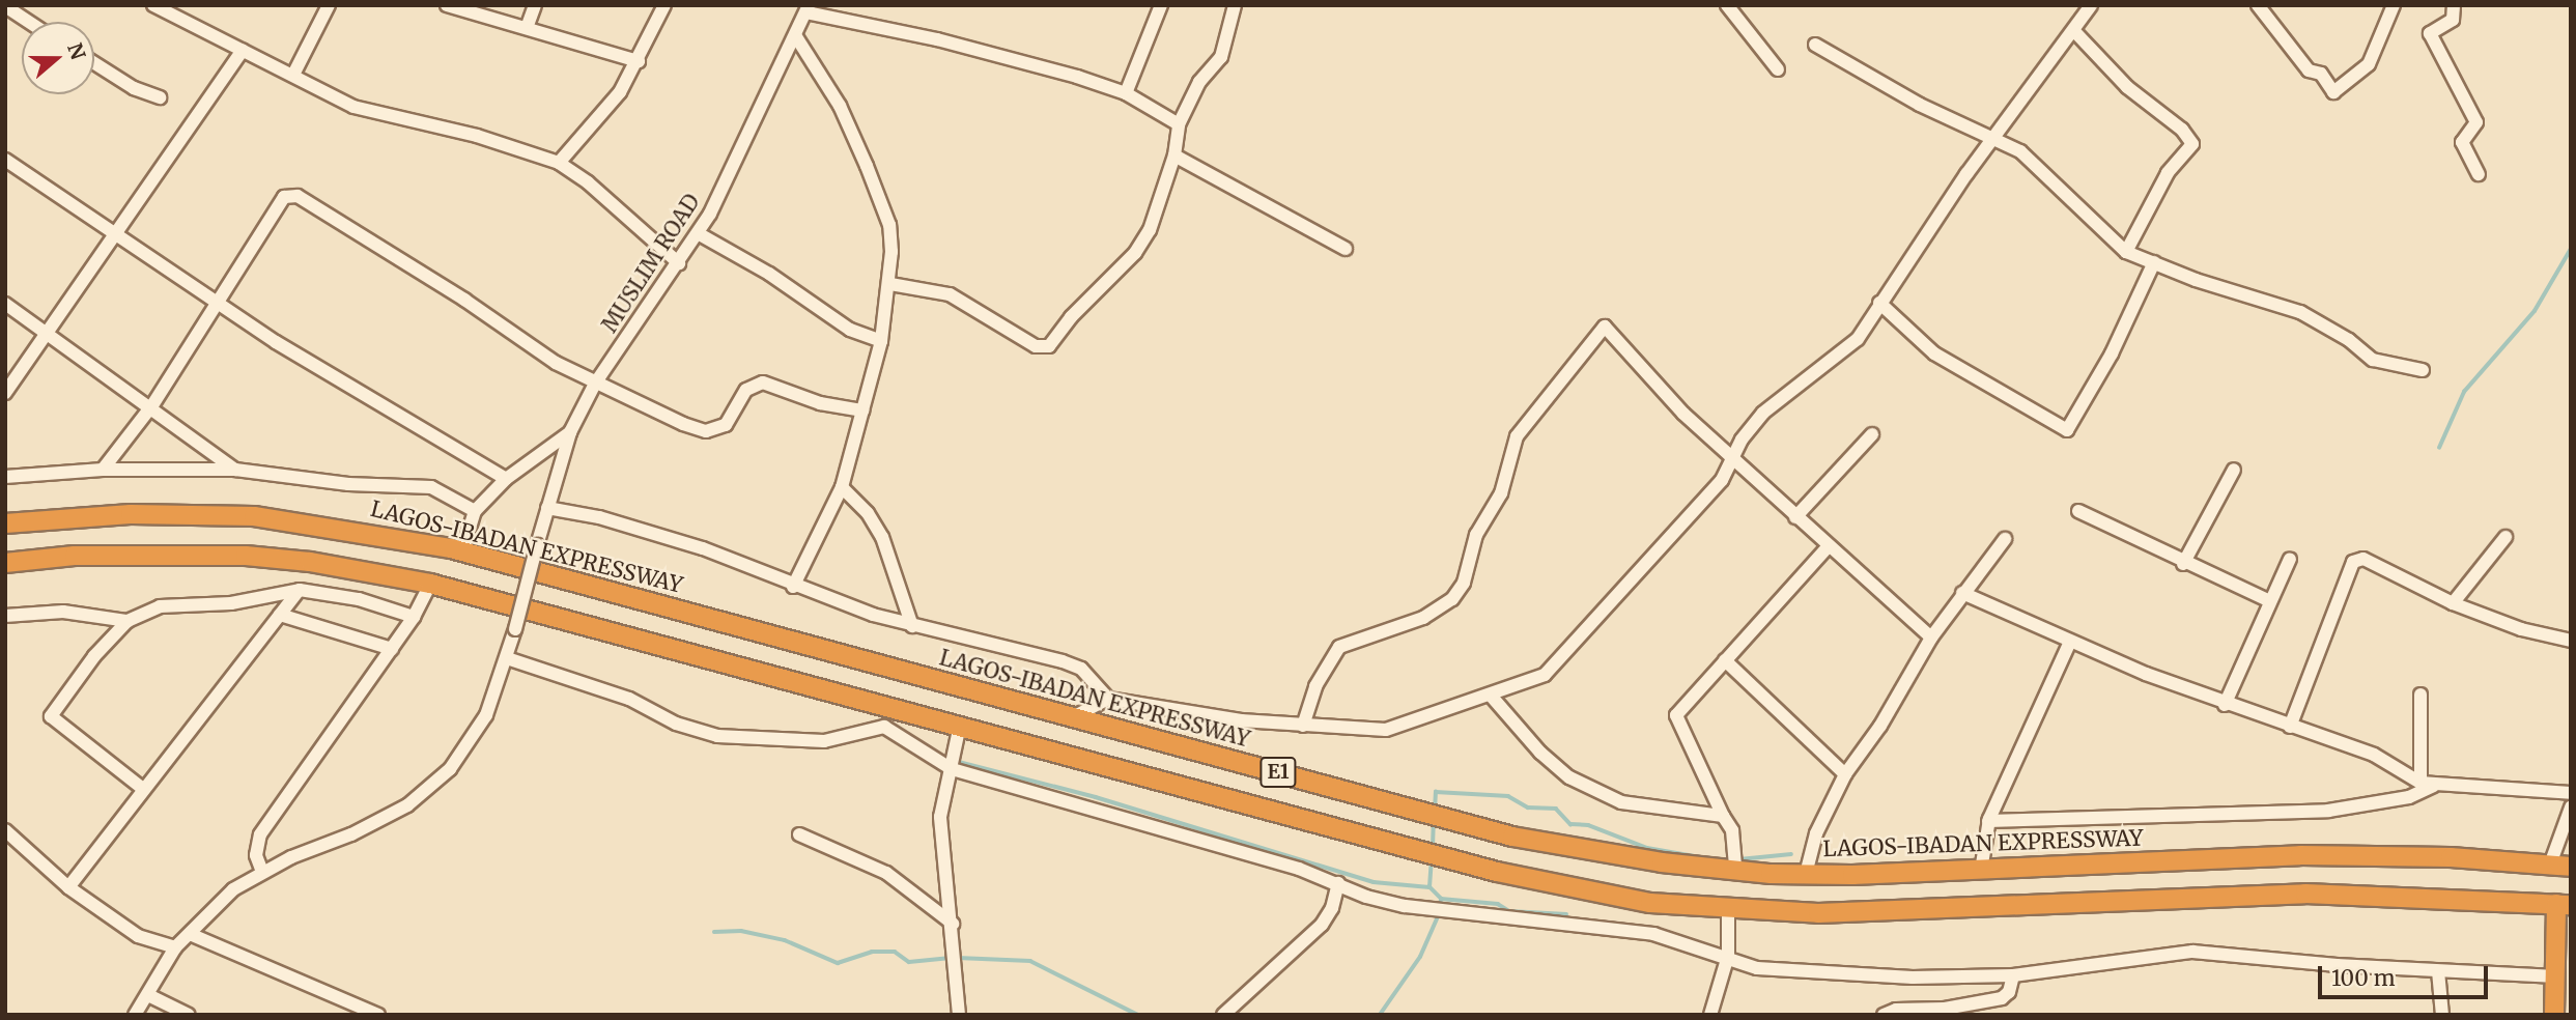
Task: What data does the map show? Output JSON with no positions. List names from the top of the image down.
{
  "streets": {
    "highway": ["LAGOS-IBADAN EXPRESSWAY", "E1"],
    "street": ["MUSLIM ROAD"]
  },
  "scale_bar": "100 m",
  "north": "right"
}
